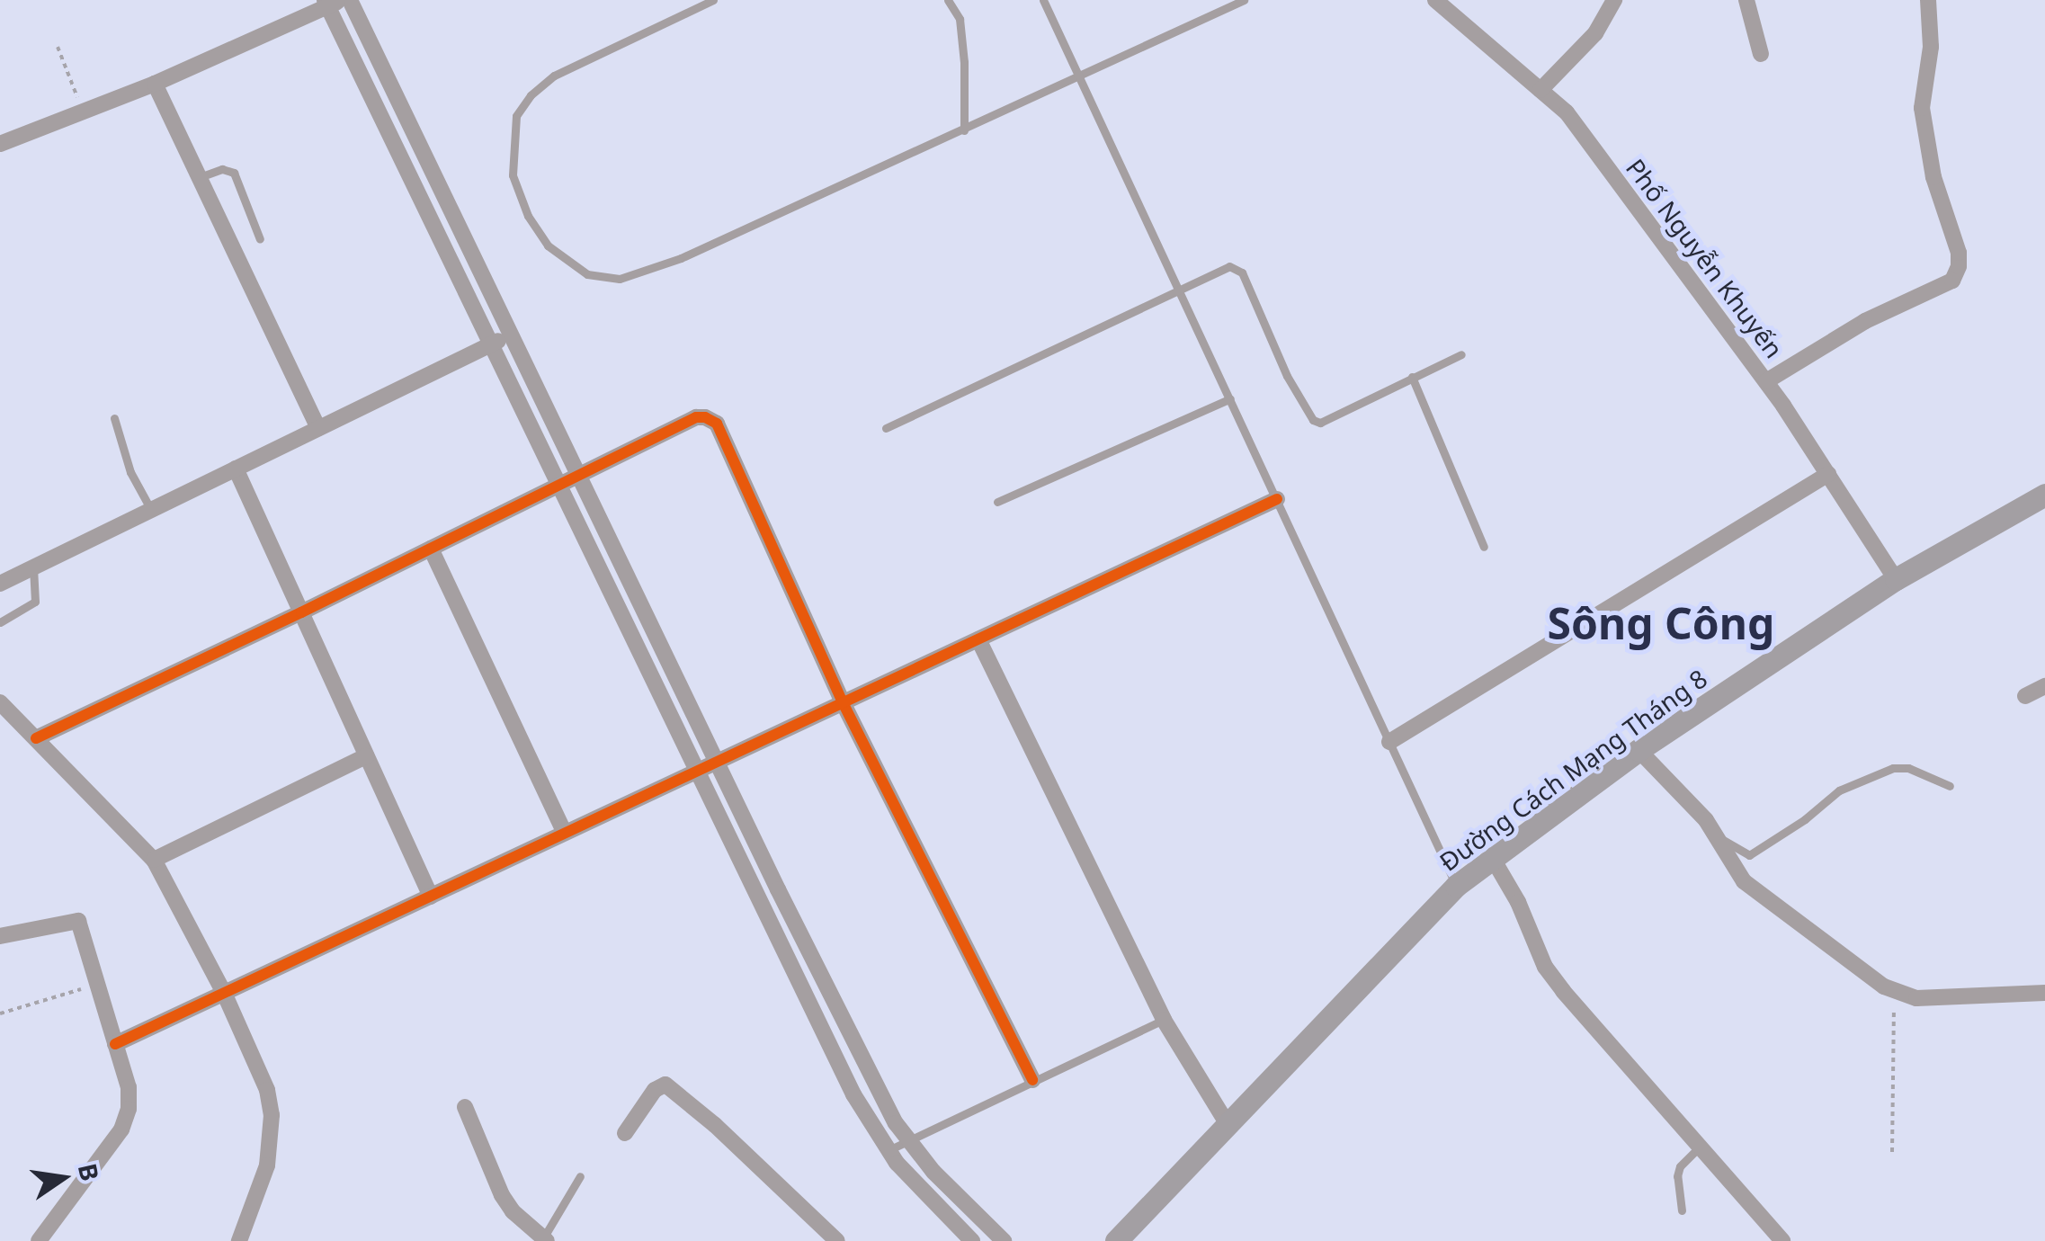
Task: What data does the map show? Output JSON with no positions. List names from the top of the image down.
{
  "streets": {
    "street": ["Phố Nguyễn Khuyến", "Đường Cách Mạng Tháng 8"]
  },
  "crossings": [
    ["Phố Nguyễn Khuyến", "Đường Cách Mạng Tháng 8"]
  ],
  "districts": ["Sông Công"],
  "north": "right"
}
